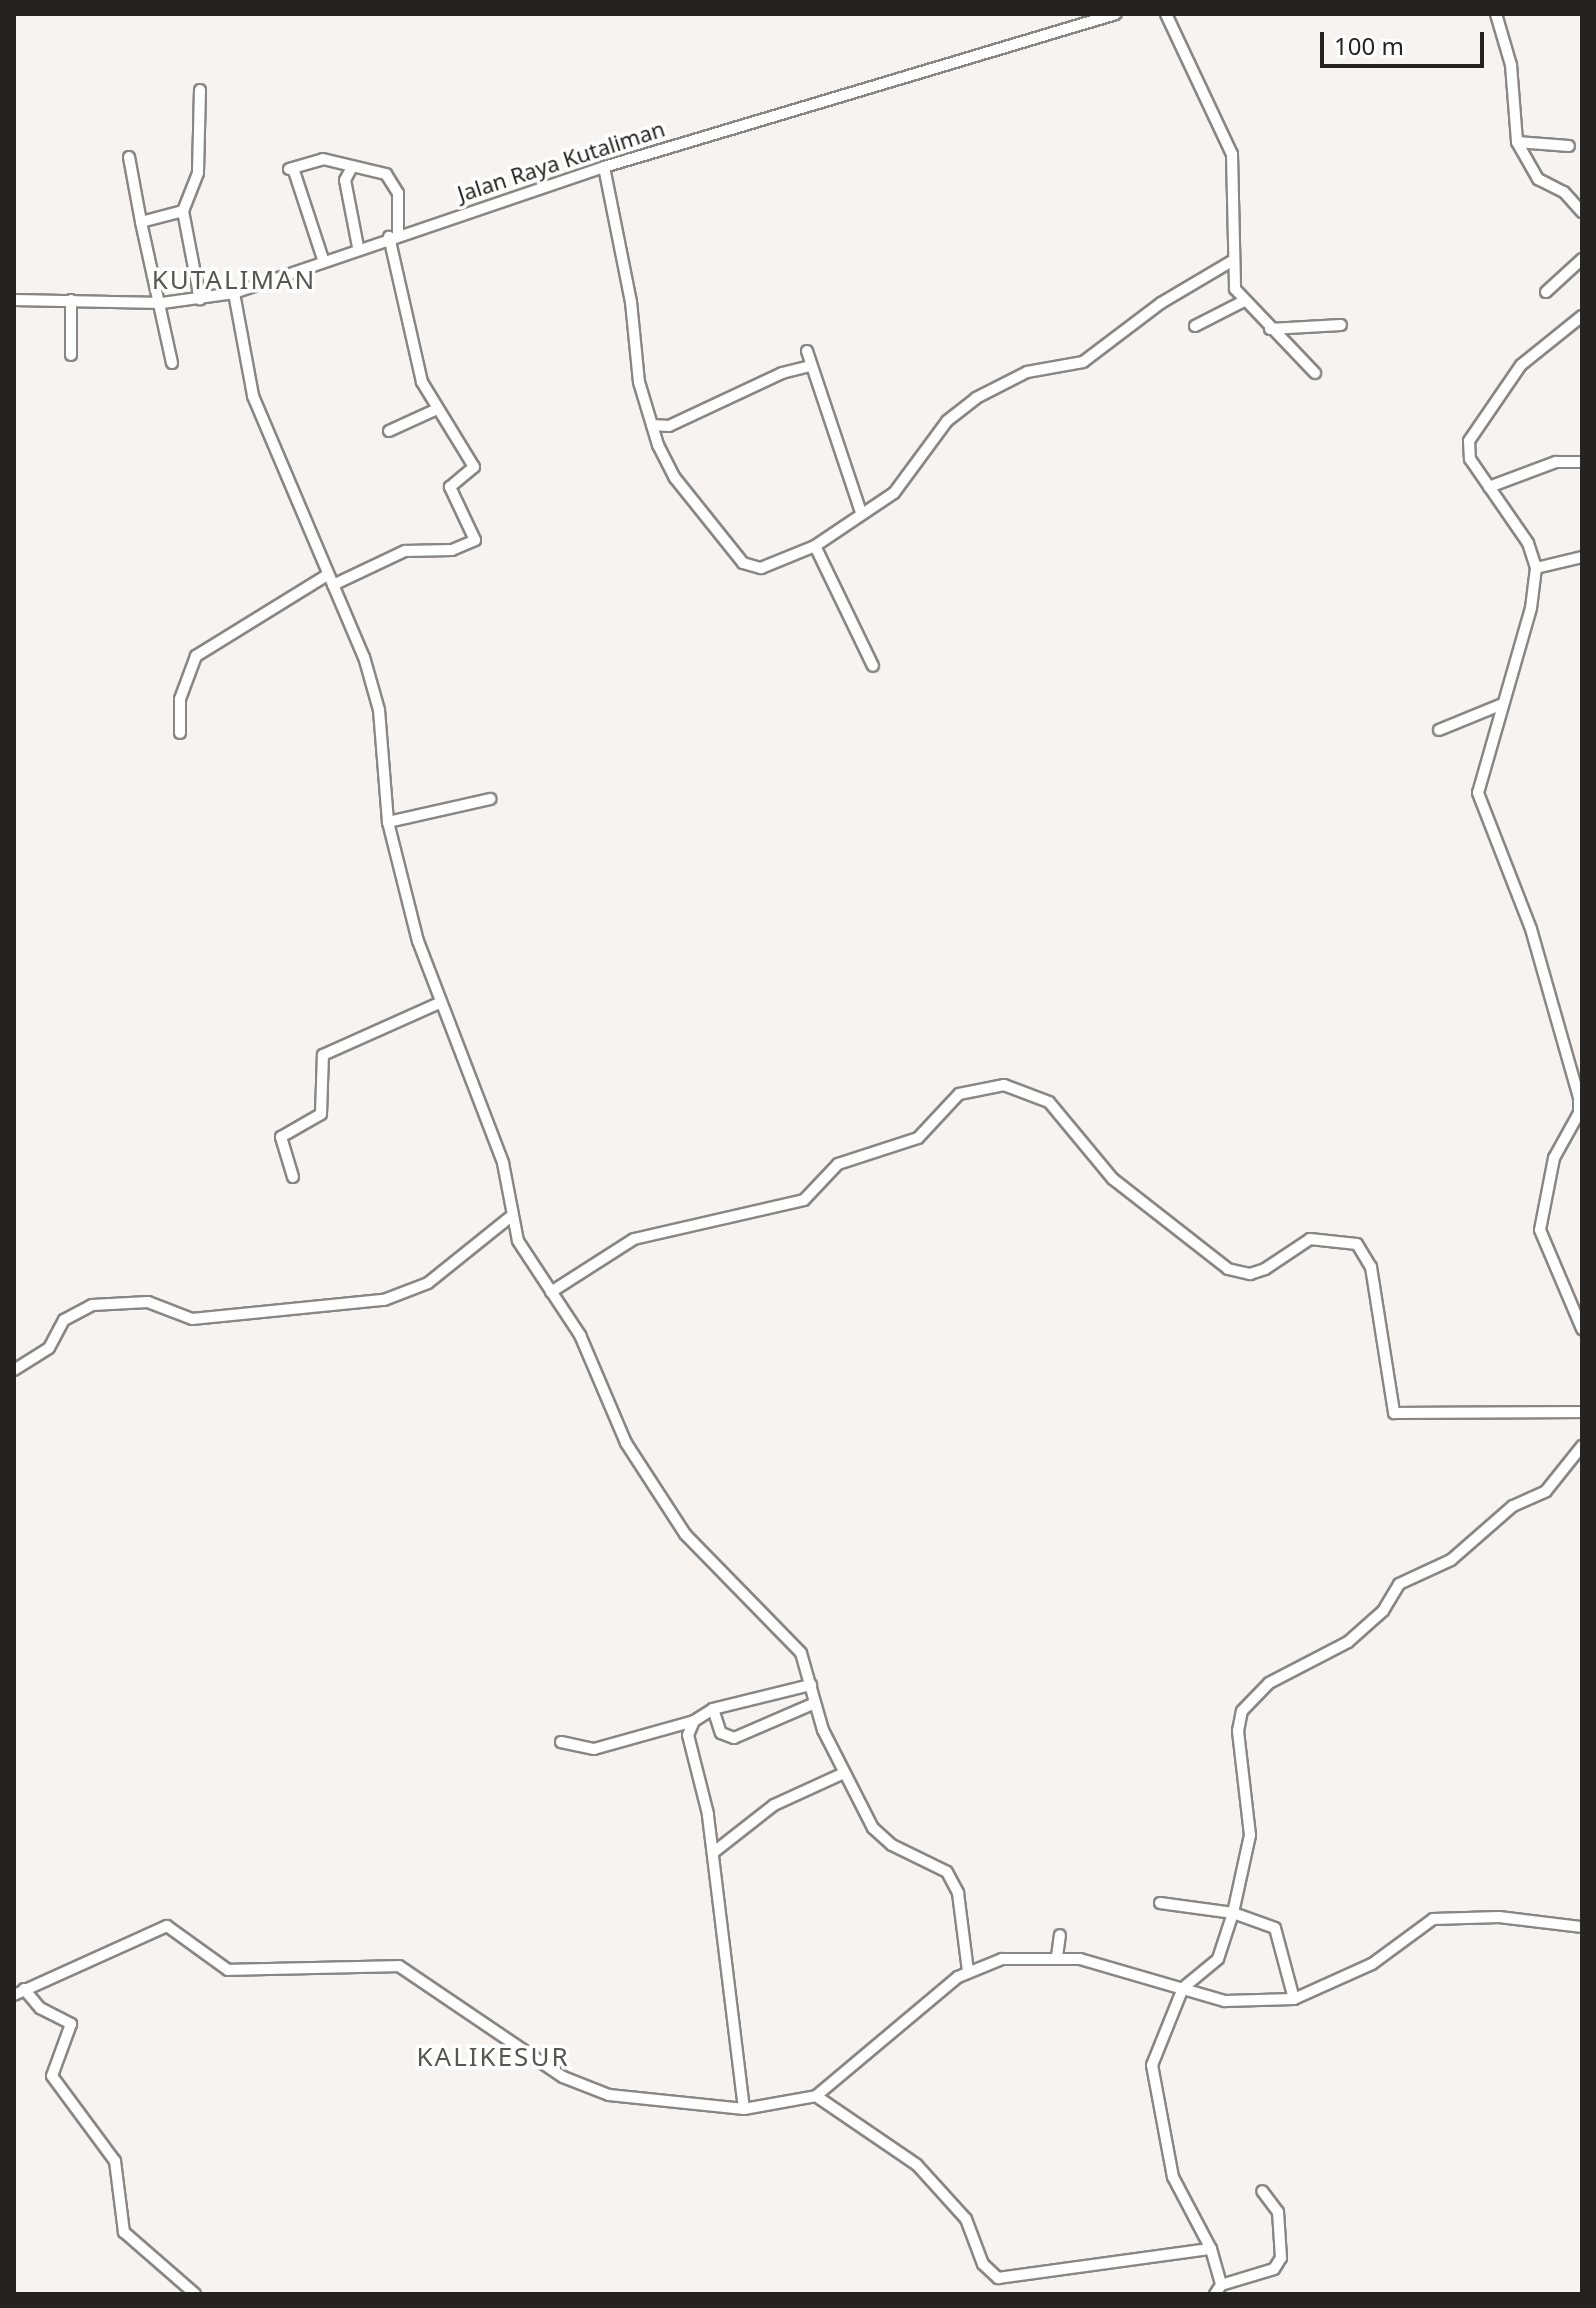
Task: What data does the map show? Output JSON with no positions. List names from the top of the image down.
{
  "streets": {
    "street": ["Jalan Raya Kutaliman"]
  },
  "districts": ["KUTALIMAN", "KALIKESUR"],
  "scale_bar": "100 m"
}
